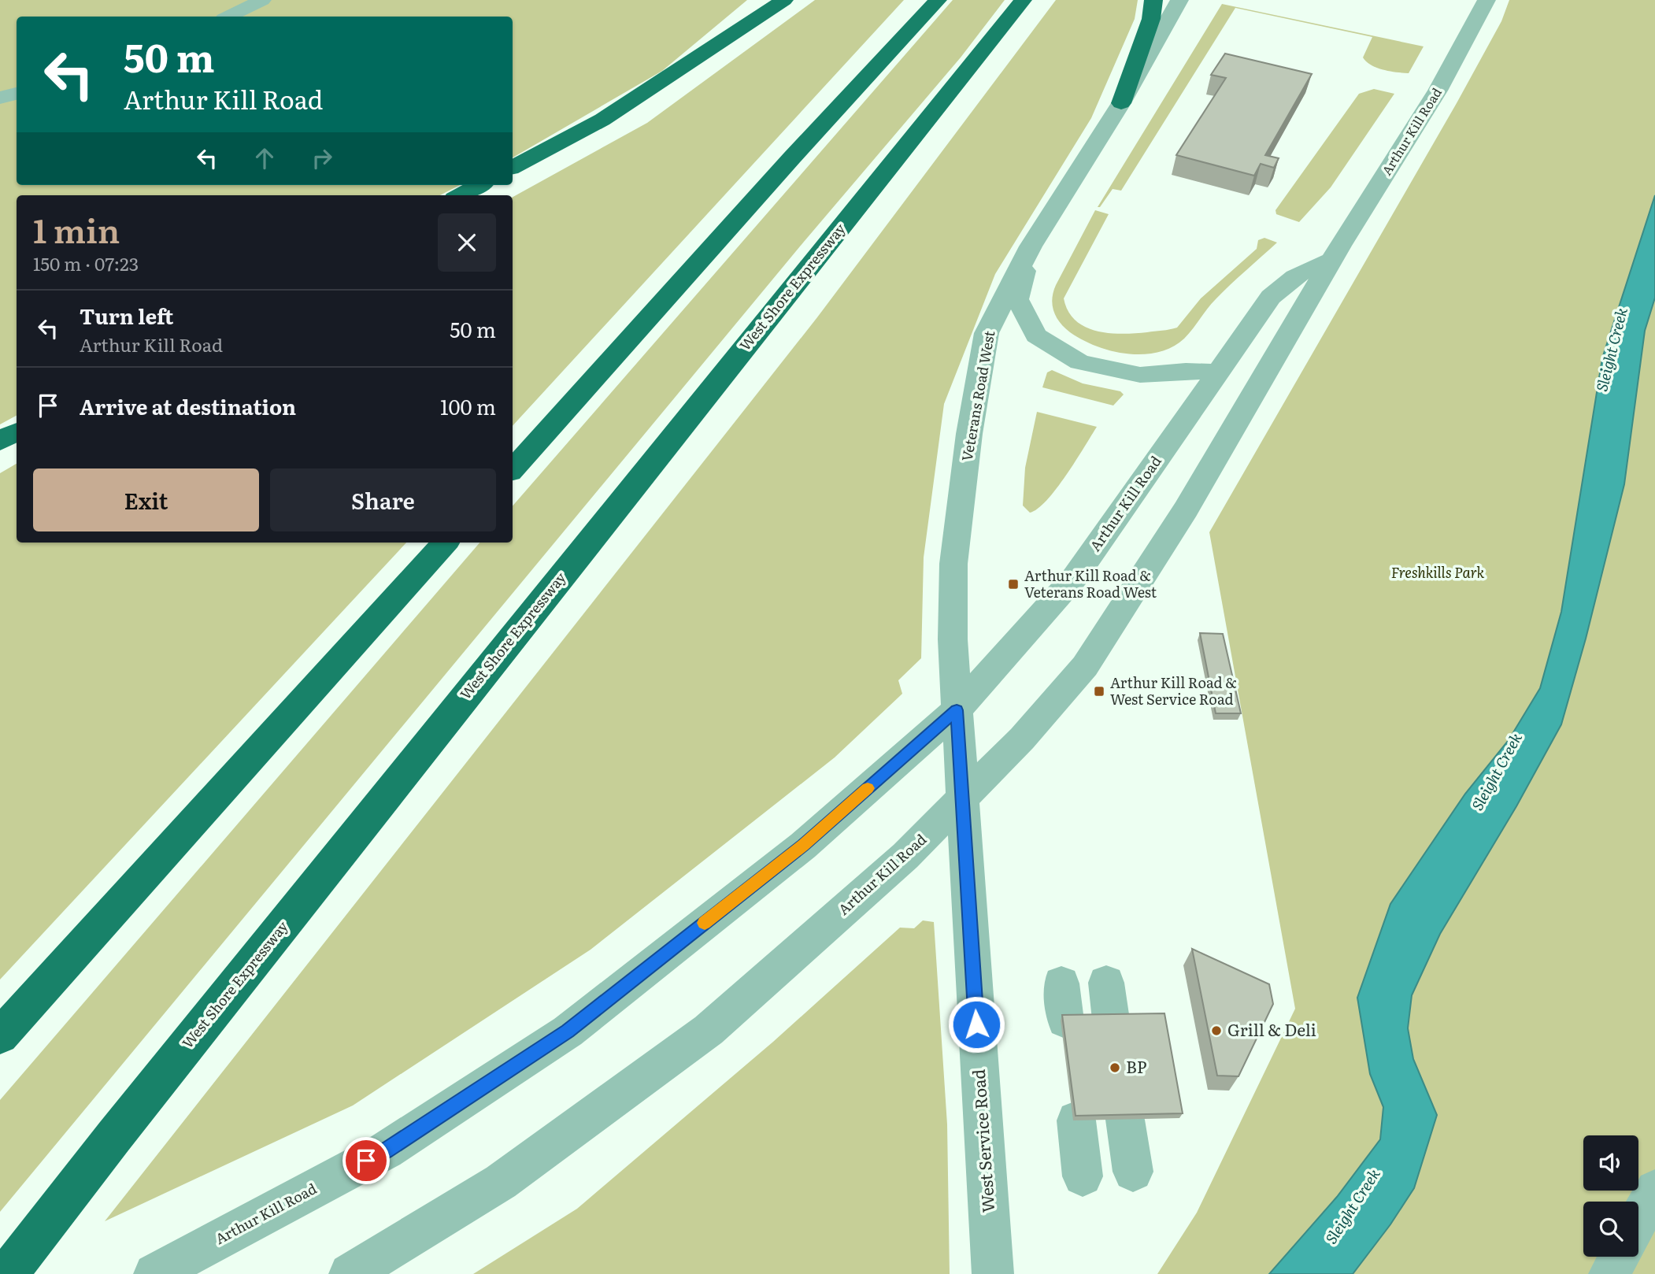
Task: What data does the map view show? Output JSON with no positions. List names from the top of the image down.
{
  "streets": {
    "highway": ["West Shore Expressway"],
    "street": ["Arthur Kill Road", "Veterans Road West", "West Service Road"]
  },
  "crossings": [
    ["Arthur Kill Road", "Veterans Road West"],
    ["Arthur Kill Road", "West Service Road"],
    ["Veterans Road West", "West Service Road"]
  ],
  "water": ["Sleight Creek"],
  "parks": ["Freshkills Park"],
  "places": {
    "transit": ["Arthur Kill Road & Veterans Road West", "Arthur Kill Road & West Service Road"],
    "other": ["Grill & Deli", "BP"]
  },
  "page": {
    "turn": ["50 m", "Arthur Kill Road"],
    "heading": ["1 min", "150 m · 07:23"],
    "list": [
      {
        "name": "Turn left",
        "note": "Arthur Kill Road",
        "value": "50 m"
      },
      {
        "name": "Arrive at destination",
        "value": "100 m"
      }
    ],
    "buttons": ["Exit", "Share"]
  }
}
